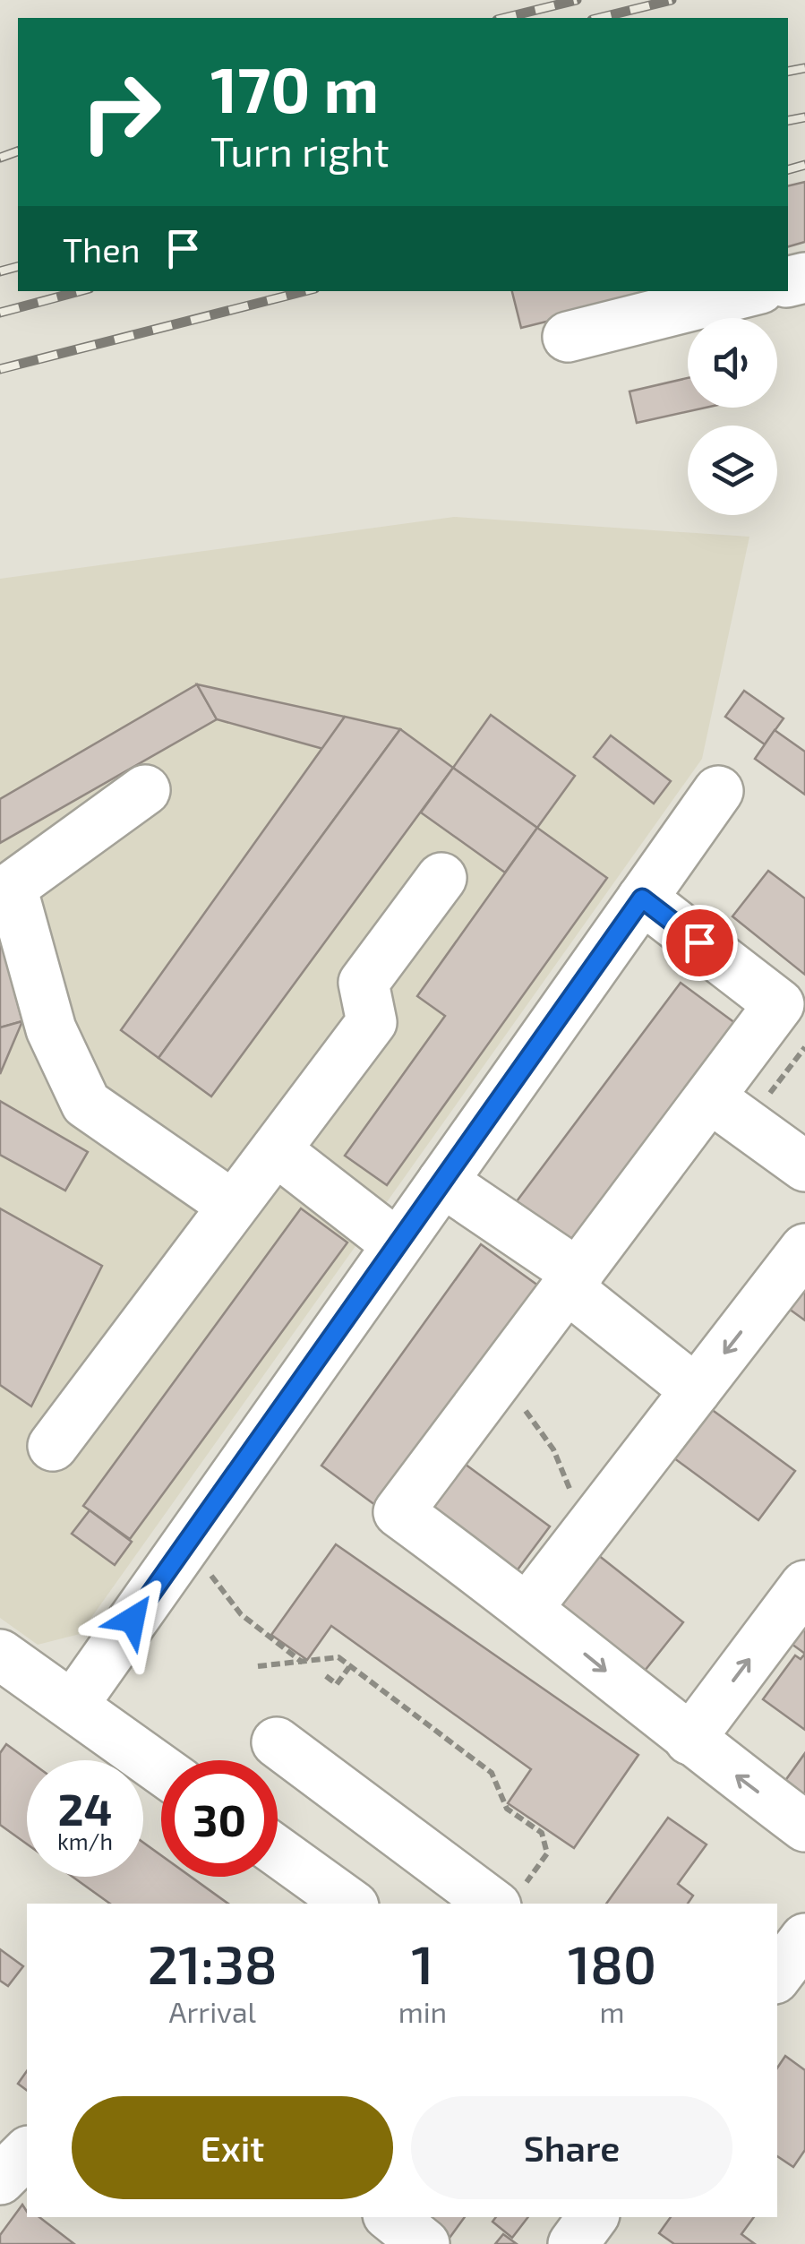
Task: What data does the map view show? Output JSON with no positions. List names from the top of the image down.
{
  "page": {
    "turn": ["170 m", "Turn right"],
    "then": "Then",
    "speed": "24 km/h",
    "limit": "30",
    "eta": [
      "21:38",
      "Arrival",
      "1",
      "min",
      "180",
      "m"
    ],
    "buttons": ["Exit", "Share"]
  }
}
